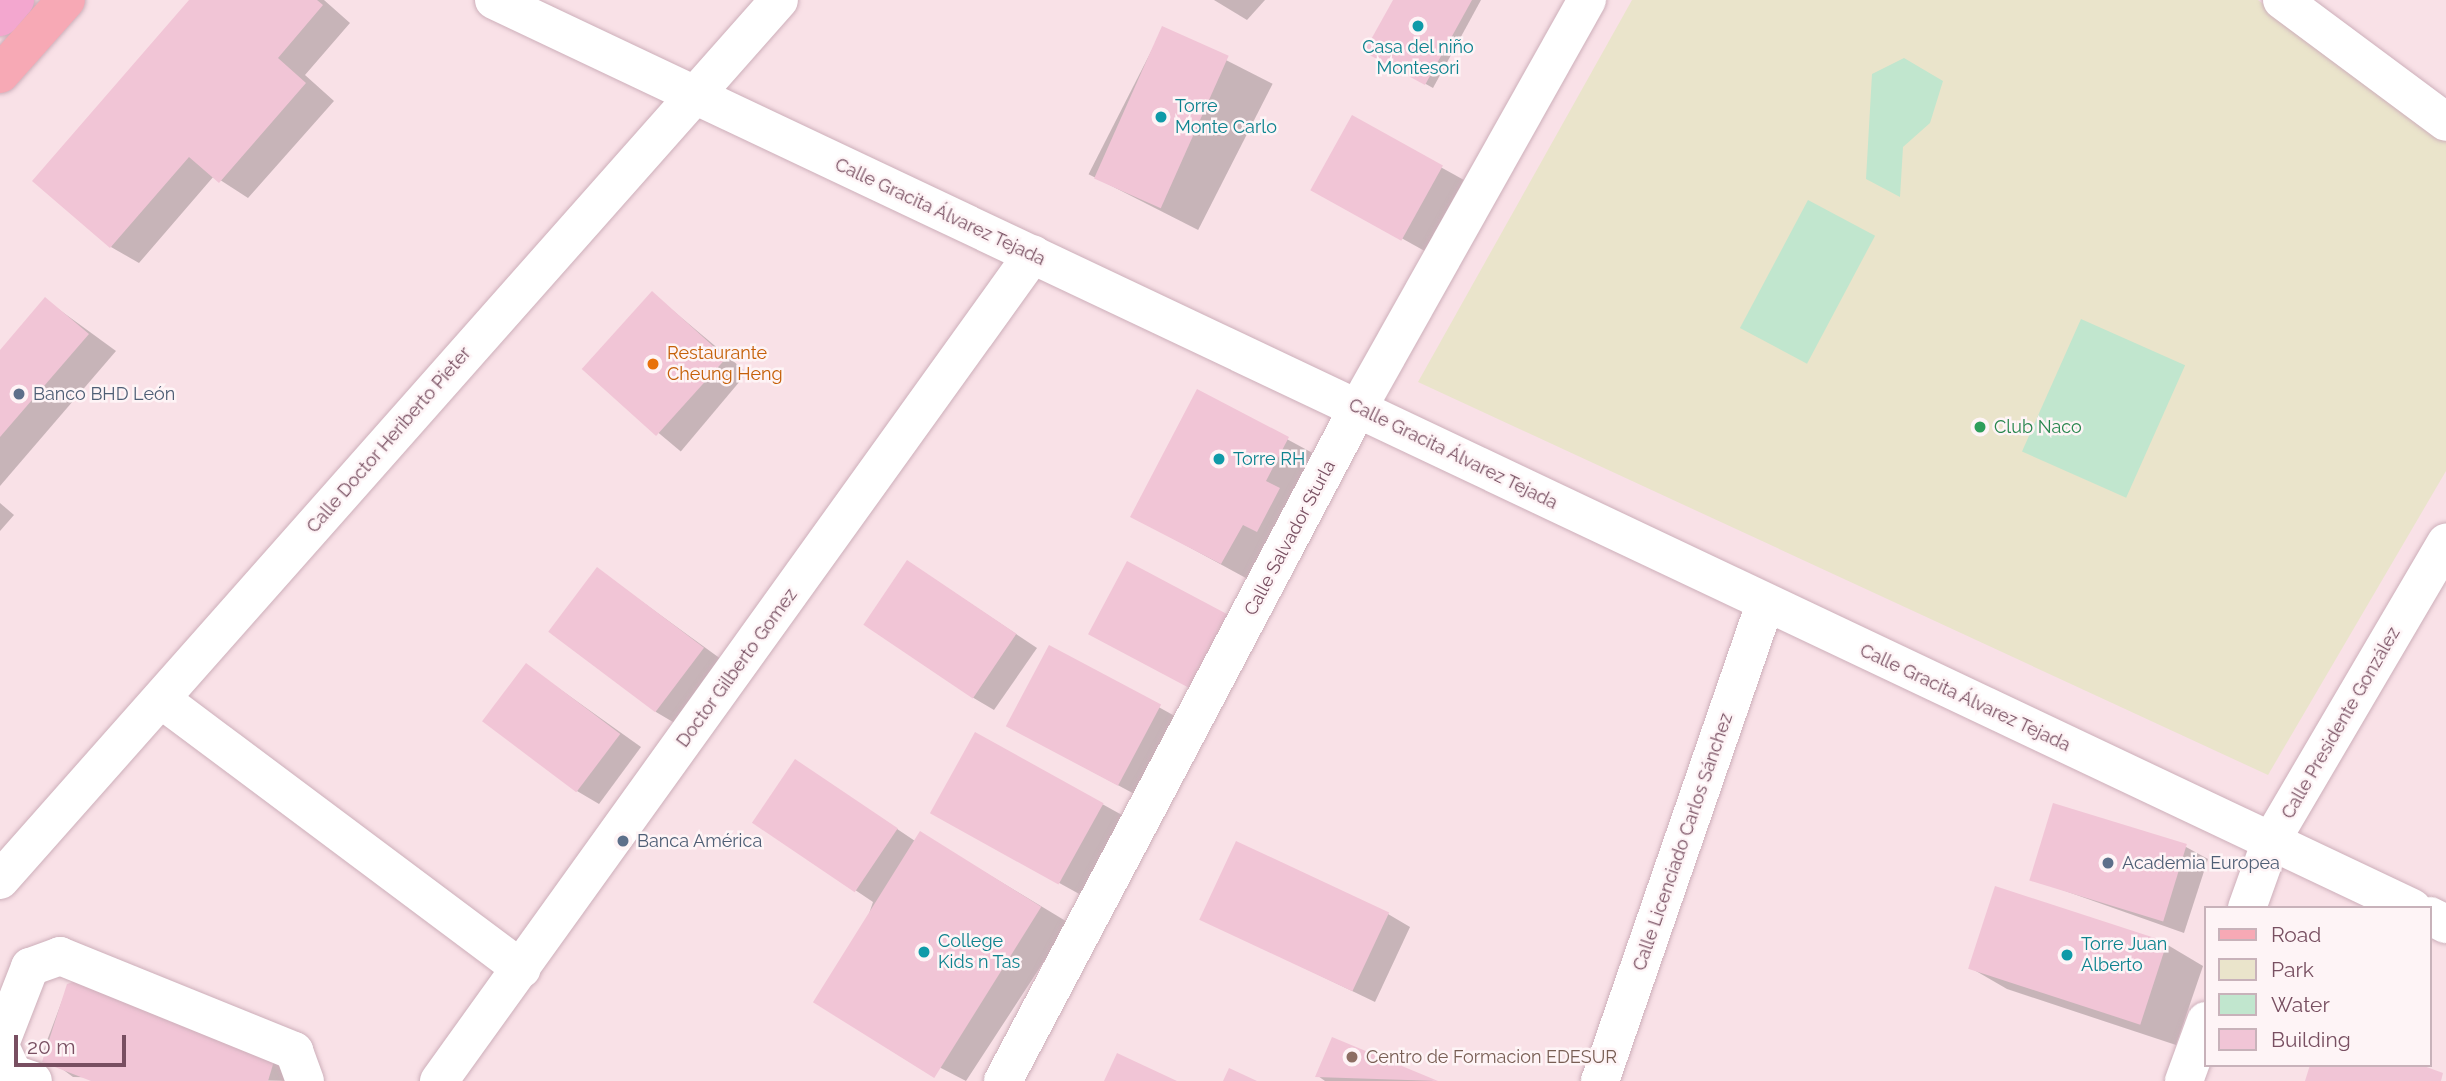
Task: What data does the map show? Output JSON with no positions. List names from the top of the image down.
{
  "streets": {
    "street": [
      "Calle Gracita Álvarez Tejada",
      "Calle Doctor Heriberto Pieter",
      "Calle Salvador Sturla",
      "Doctor Gilberto Gomez",
      "Calle Presidente González",
      "Calle Licenciado Carlos Sánchez"
    ]
  },
  "crossings": [
    ["Calle Gracita Álvarez Tejada", "Calle Doctor Heriberto Pieter"],
    ["Calle Gracita Álvarez Tejada", "Calle Salvador Sturla"],
    ["Calle Gracita Álvarez Tejada", "Doctor Gilberto Gomez"],
    ["Calle Gracita Álvarez Tejada", "Calle Presidente González"],
    ["Calle Gracita Álvarez Tejada", "Calle Licenciado Carlos Sánchez"]
  ],
  "places": [
    "Casa del niño Montesori",
    "Torre Monte Carlo",
    "Restaurante Cheung Heng",
    "Banco BHD León",
    "Club Naco",
    "Torre RH",
    "Banca América",
    "Academia Europea",
    "College Kids n Tas",
    "Torre Juan Alberto",
    "Centro de Formacion EDESUR"
  ],
  "legend": [
    "Road",
    "Park",
    "Water",
    "Building"
  ],
  "scale_bar": "20 m"
}
